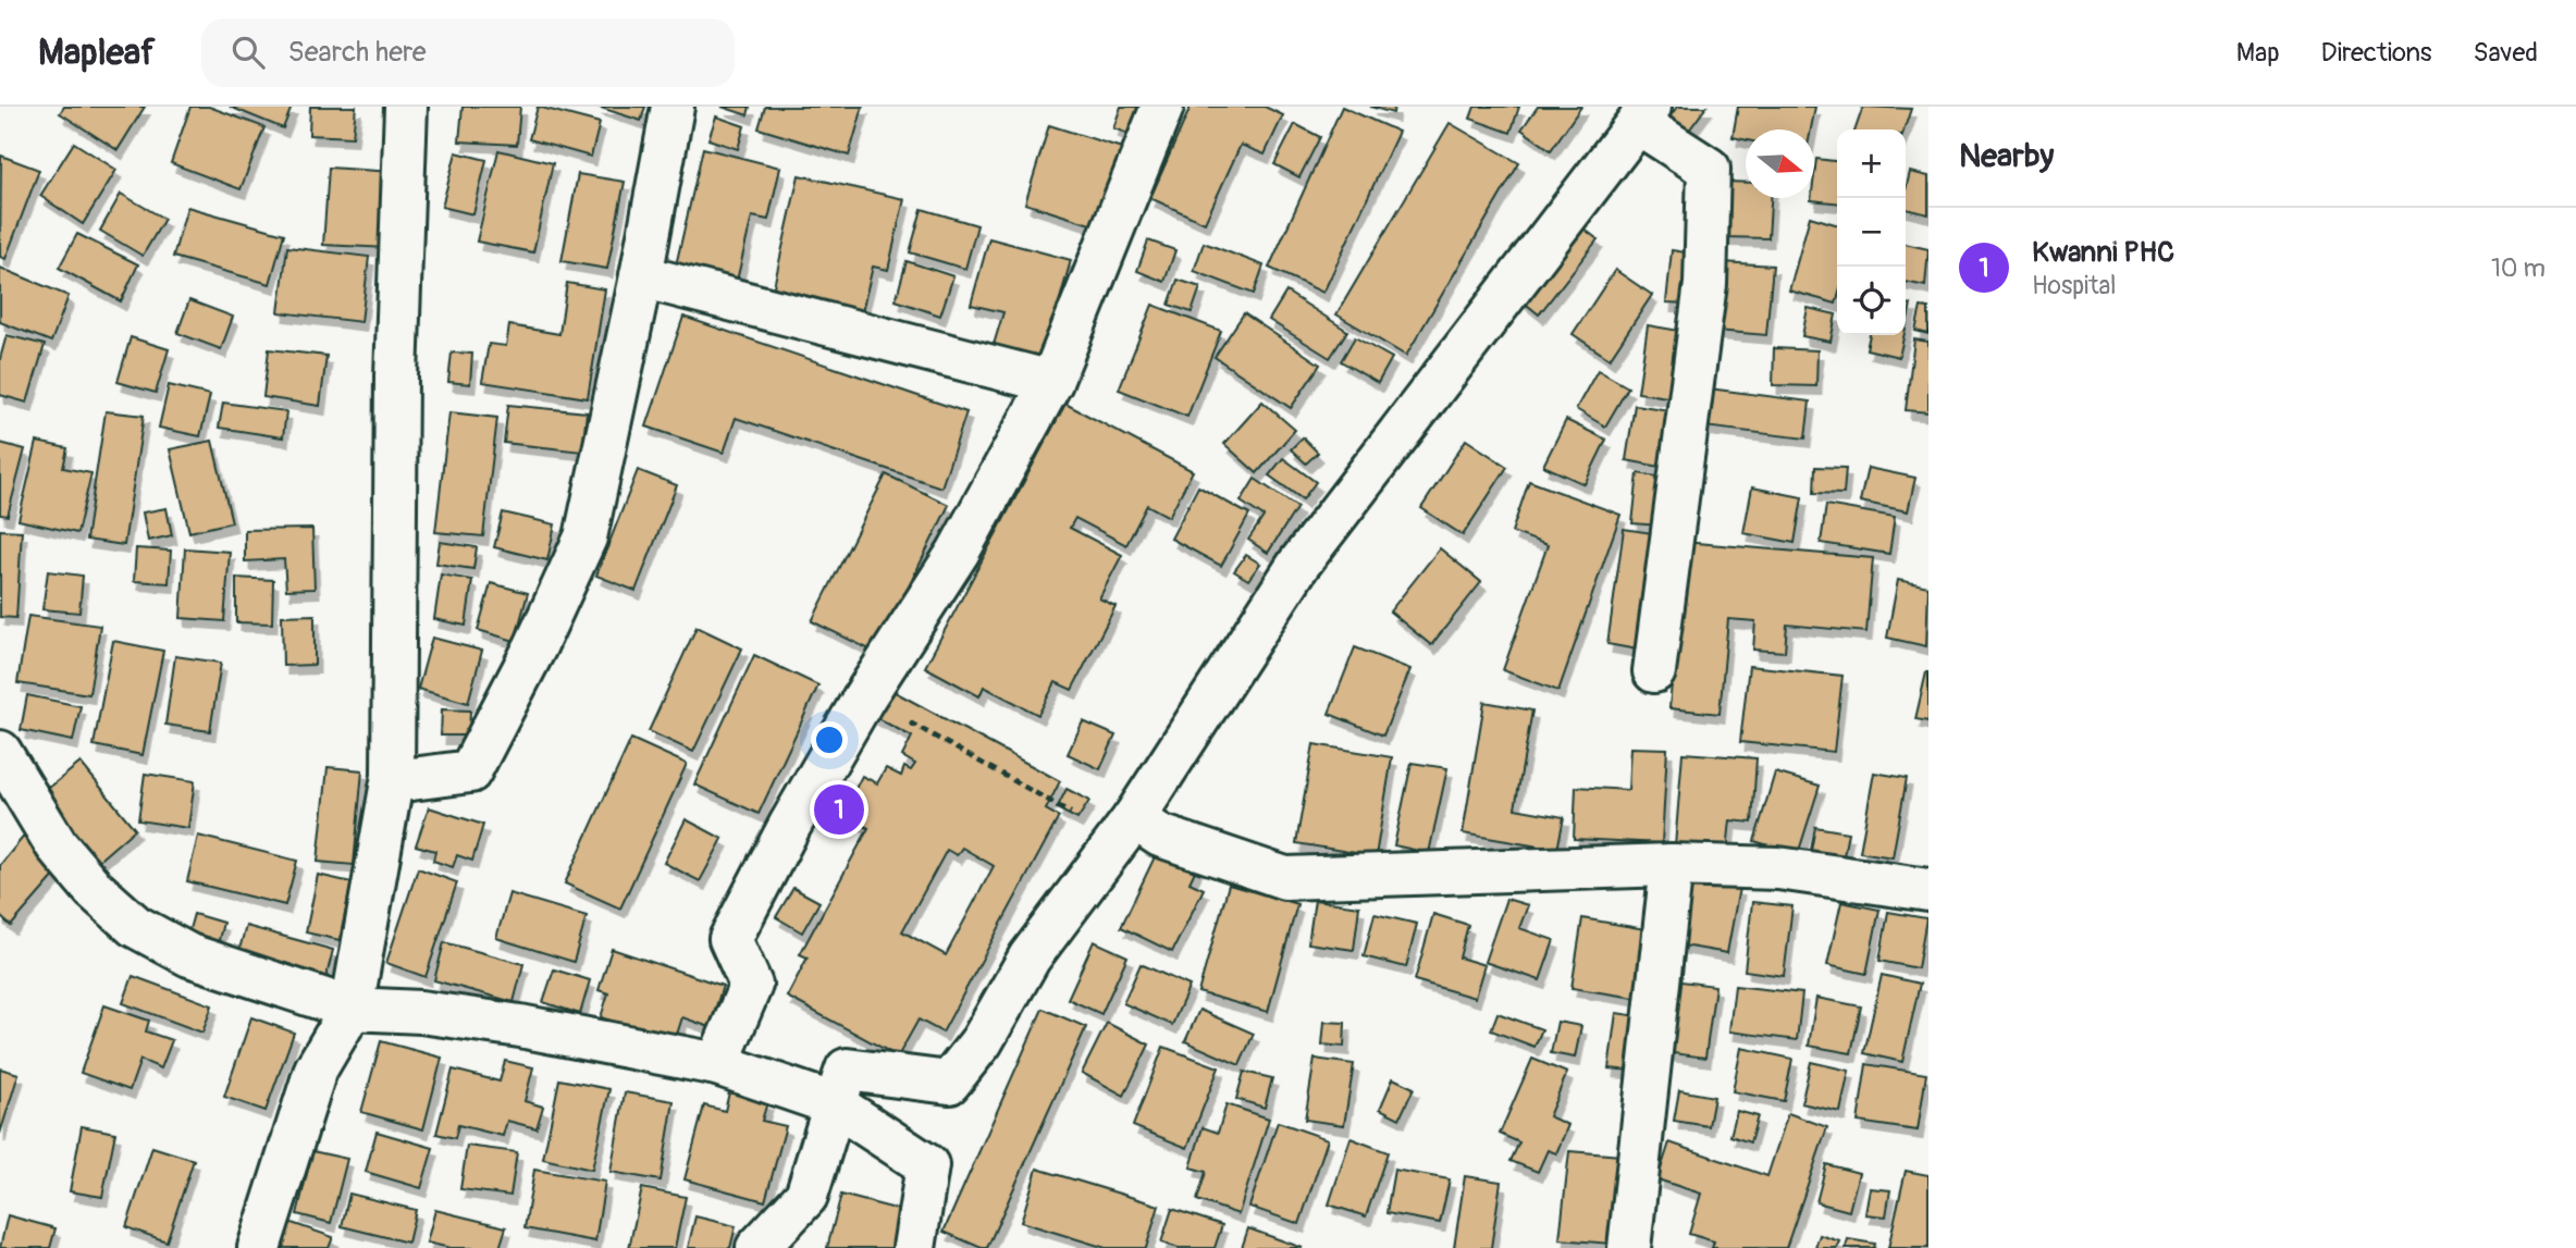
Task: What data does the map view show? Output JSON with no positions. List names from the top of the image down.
{
  "north": "right",
  "page": {
    "header": "Mapleaf",
    "search": "Search here",
    "nav": ["Map", "Directions", "Saved"],
    "heading": "Nearby",
    "map_buttons": ["+", "−"],
    "list": [
      {
        "mark": "1",
        "name": "Kwanni PHC",
        "note": "Hospital",
        "value": "10 m"
      }
    ],
    "pins": "1"
  }
}
